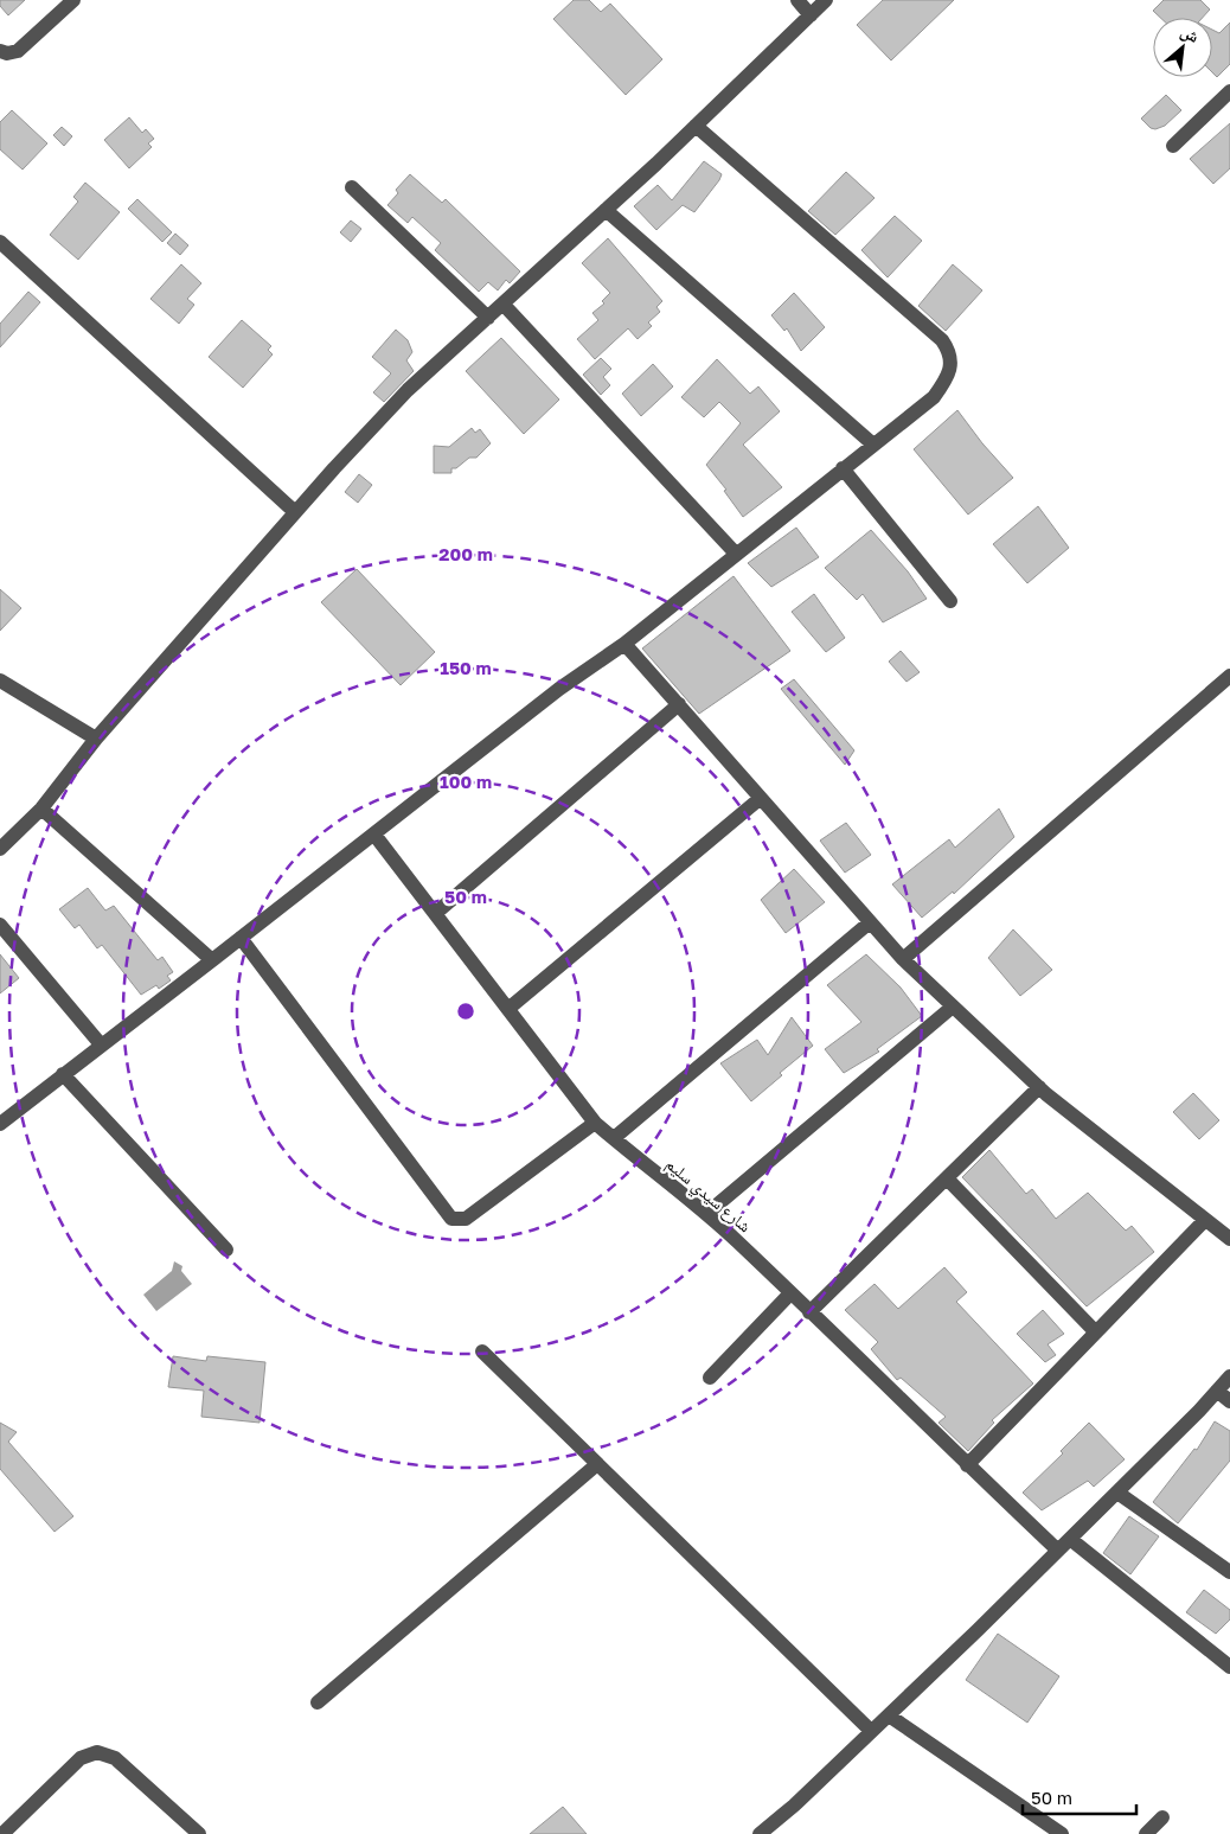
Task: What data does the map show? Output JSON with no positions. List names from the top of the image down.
{
  "streets": {
    "street": ["شارع سيدي سليم"]
  },
  "scale_bar": "50 m",
  "north": "top right",
  "rings": [
    "200 m",
    "150 m",
    "100 m",
    "50 m"
  ]
}
